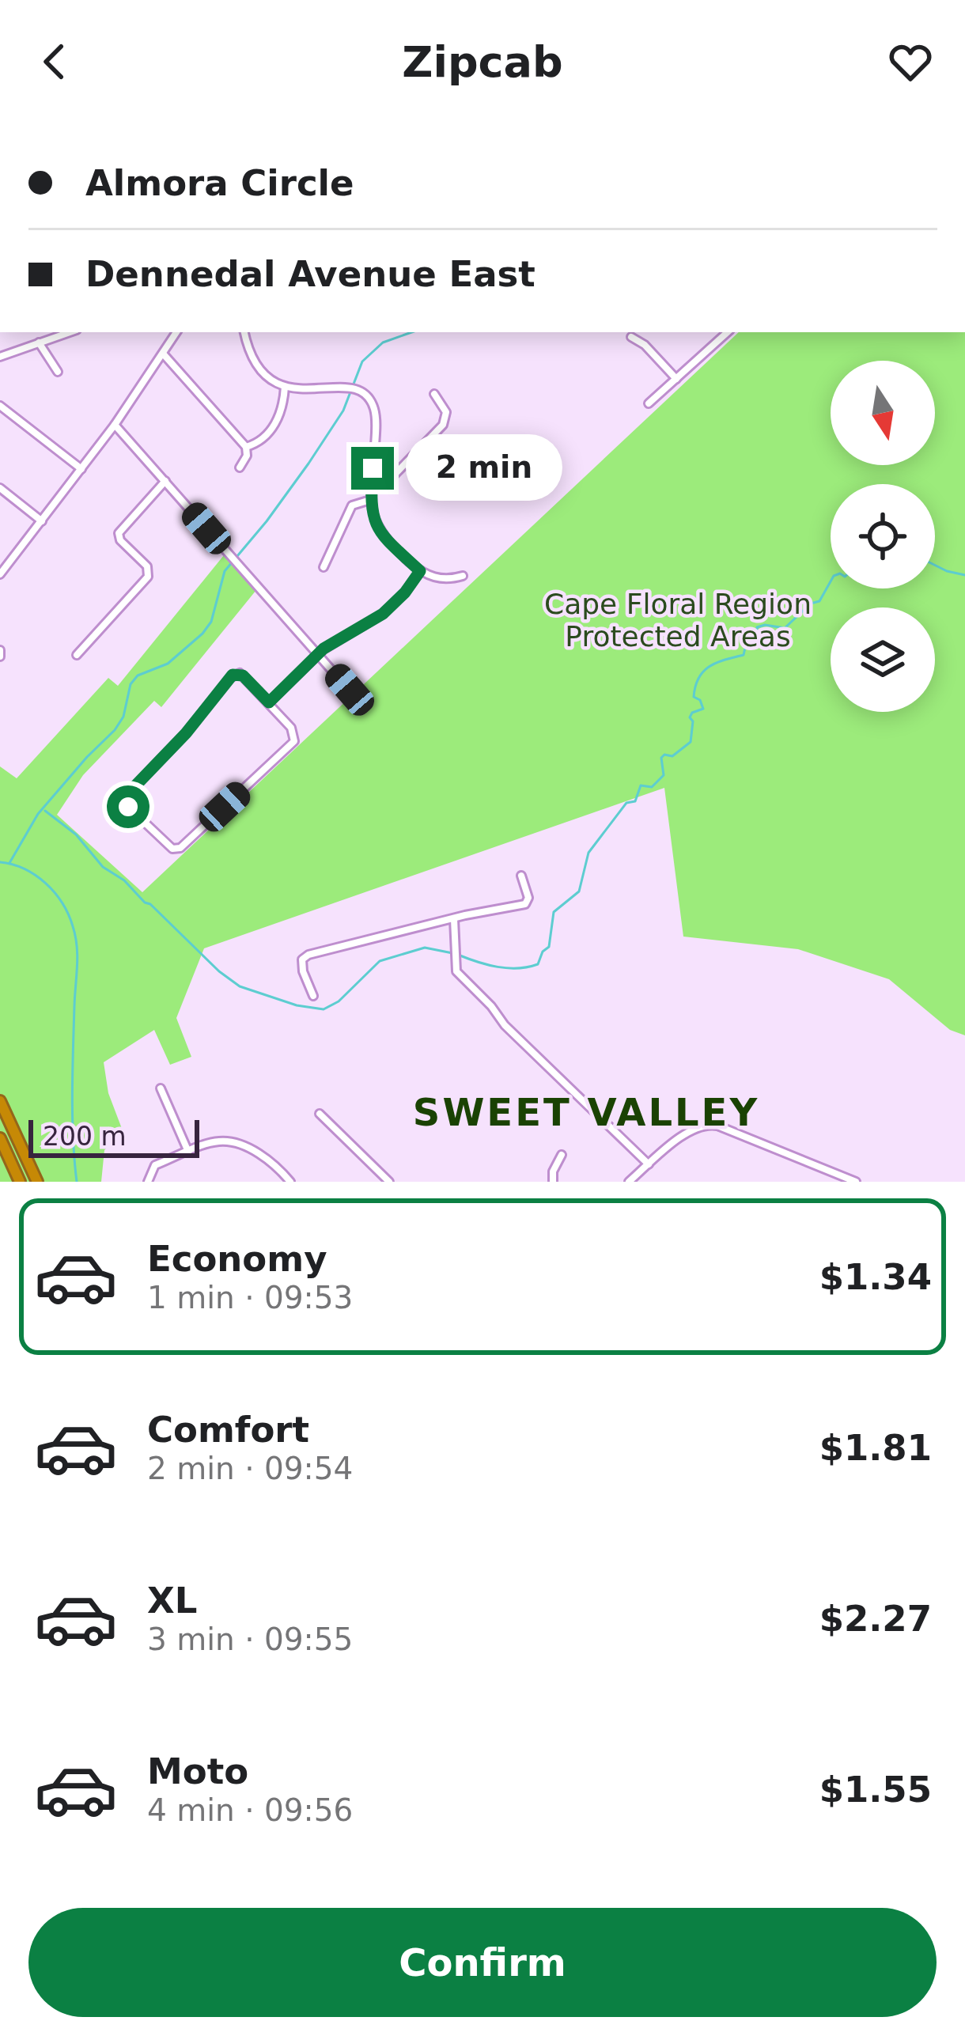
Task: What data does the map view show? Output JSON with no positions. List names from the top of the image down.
{
  "districts": ["SWEET VALLEY"],
  "parks": ["Cape Floral Region Protected Areas"],
  "scale_bar": "200 m",
  "north": "bottom",
  "page": {
    "header": "Zipcab",
    "banner": ["Almora Circle", "Dennedal Avenue East"],
    "bubble": "2 min",
    "scale": "200 m",
    "list": [
      {
        "name": "Economy",
        "note": "1 min · 09:53",
        "value": "$1.34"
      },
      {
        "name": "Comfort",
        "note": "2 min · 09:54",
        "value": "$1.81"
      },
      {
        "name": "XL",
        "note": "3 min · 09:55",
        "value": "$2.27"
      },
      {
        "name": "Moto",
        "note": "4 min · 09:56",
        "value": "$1.55"
      }
    ],
    "buttons": "Confirm"
  }
}
